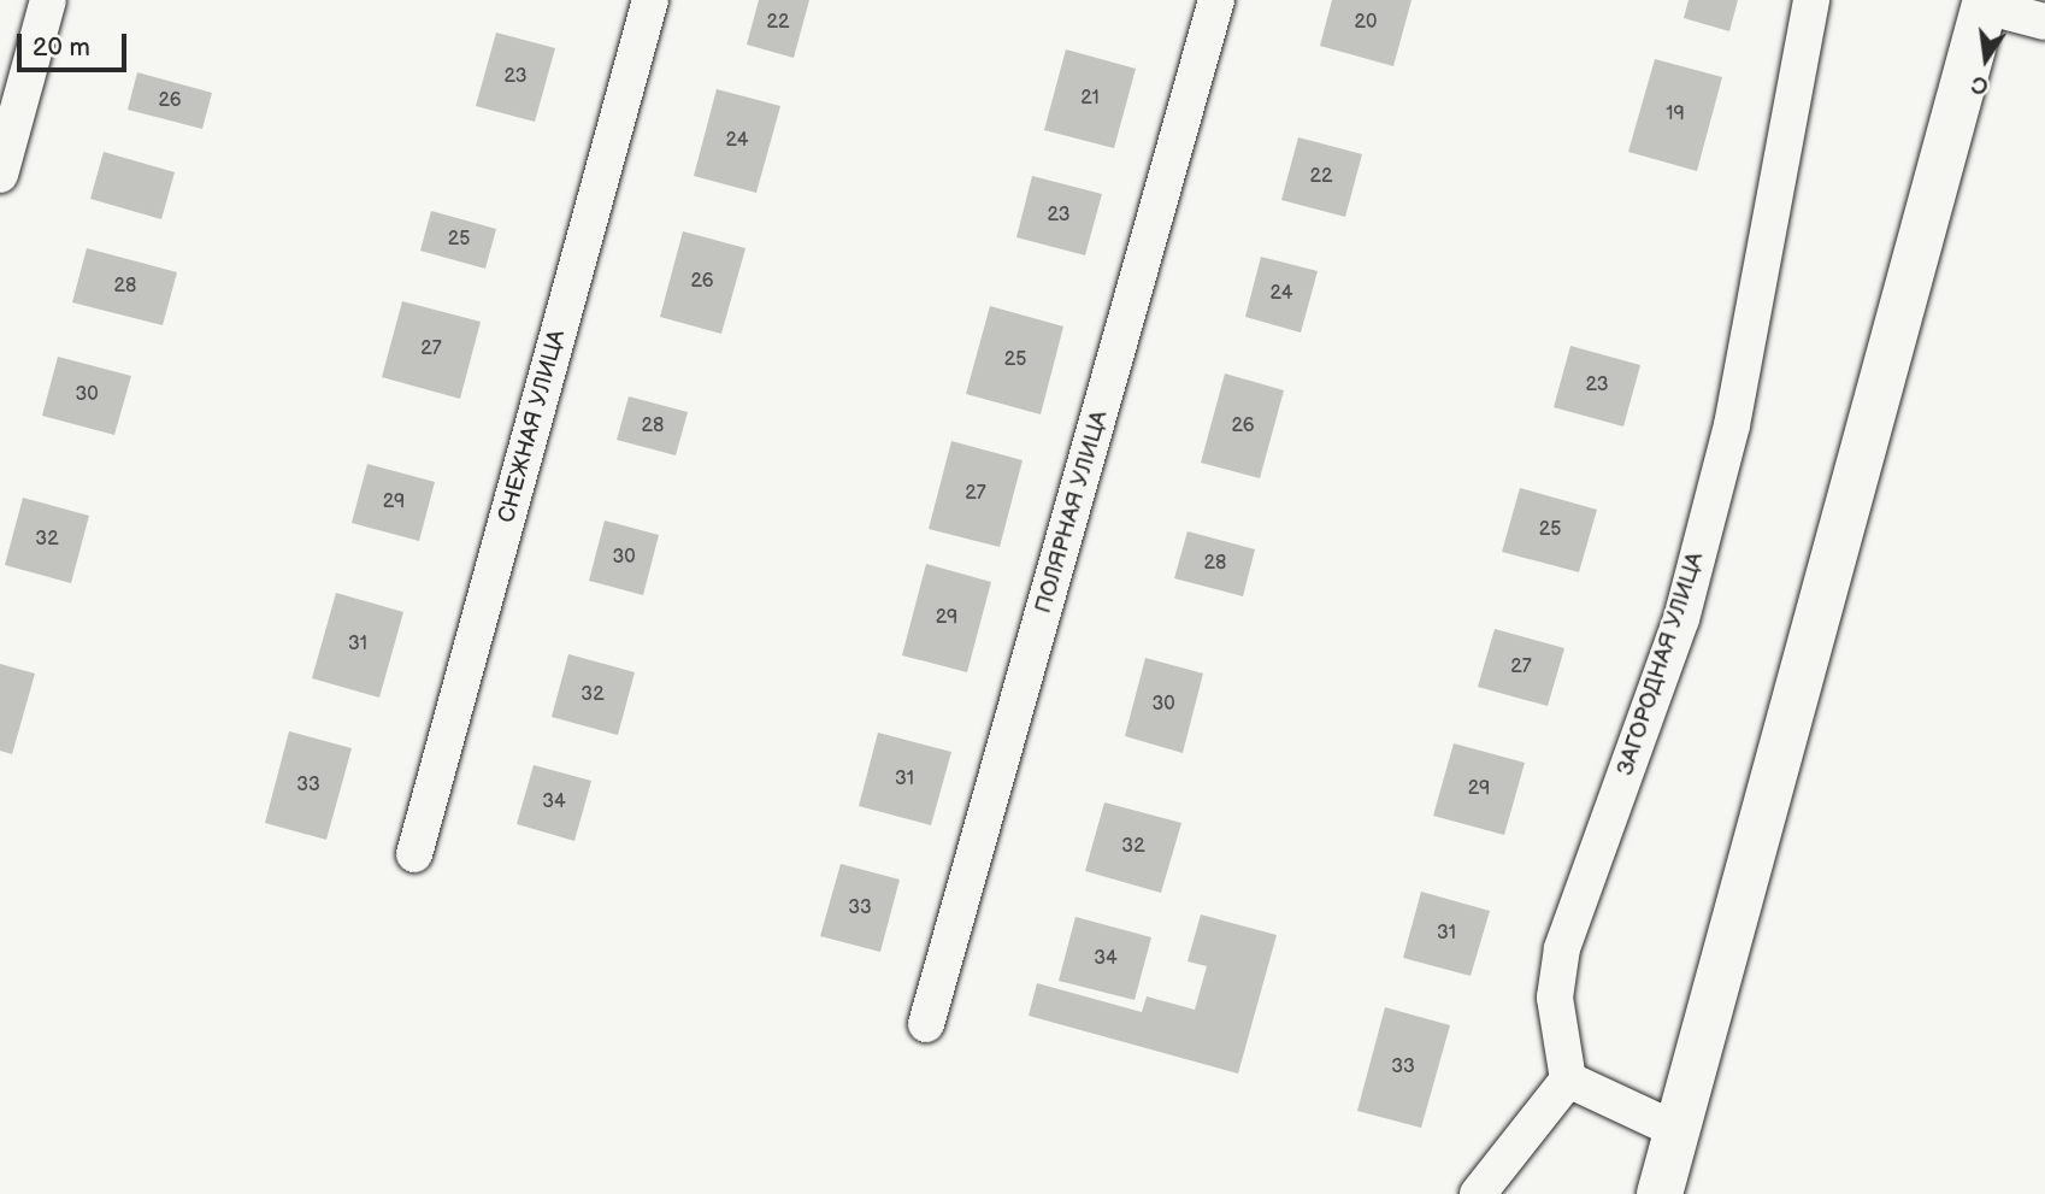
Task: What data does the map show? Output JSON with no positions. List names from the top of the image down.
{
  "streets": {
    "street": ["СНЕЖНАЯ УЛИЦА", "ПОЛЯРНАЯ УЛИЦА", "ЗАГОРОДНАЯ УЛИЦА"]
  },
  "house_numbers": [
    "22",
    "20",
    "23",
    "21",
    "26",
    "19",
    "24",
    "22",
    "23",
    "25",
    "26",
    "28",
    "24",
    "27",
    "25",
    "23",
    "30",
    "28",
    "26",
    "27",
    "29",
    "25",
    "32",
    "30",
    "28",
    "29",
    "31",
    "27",
    "32",
    "30",
    "31",
    "33",
    "29",
    "34",
    "32",
    "33",
    "31",
    "34",
    "33"
  ],
  "scale_bar": "20 m",
  "north": "bottom"
}
